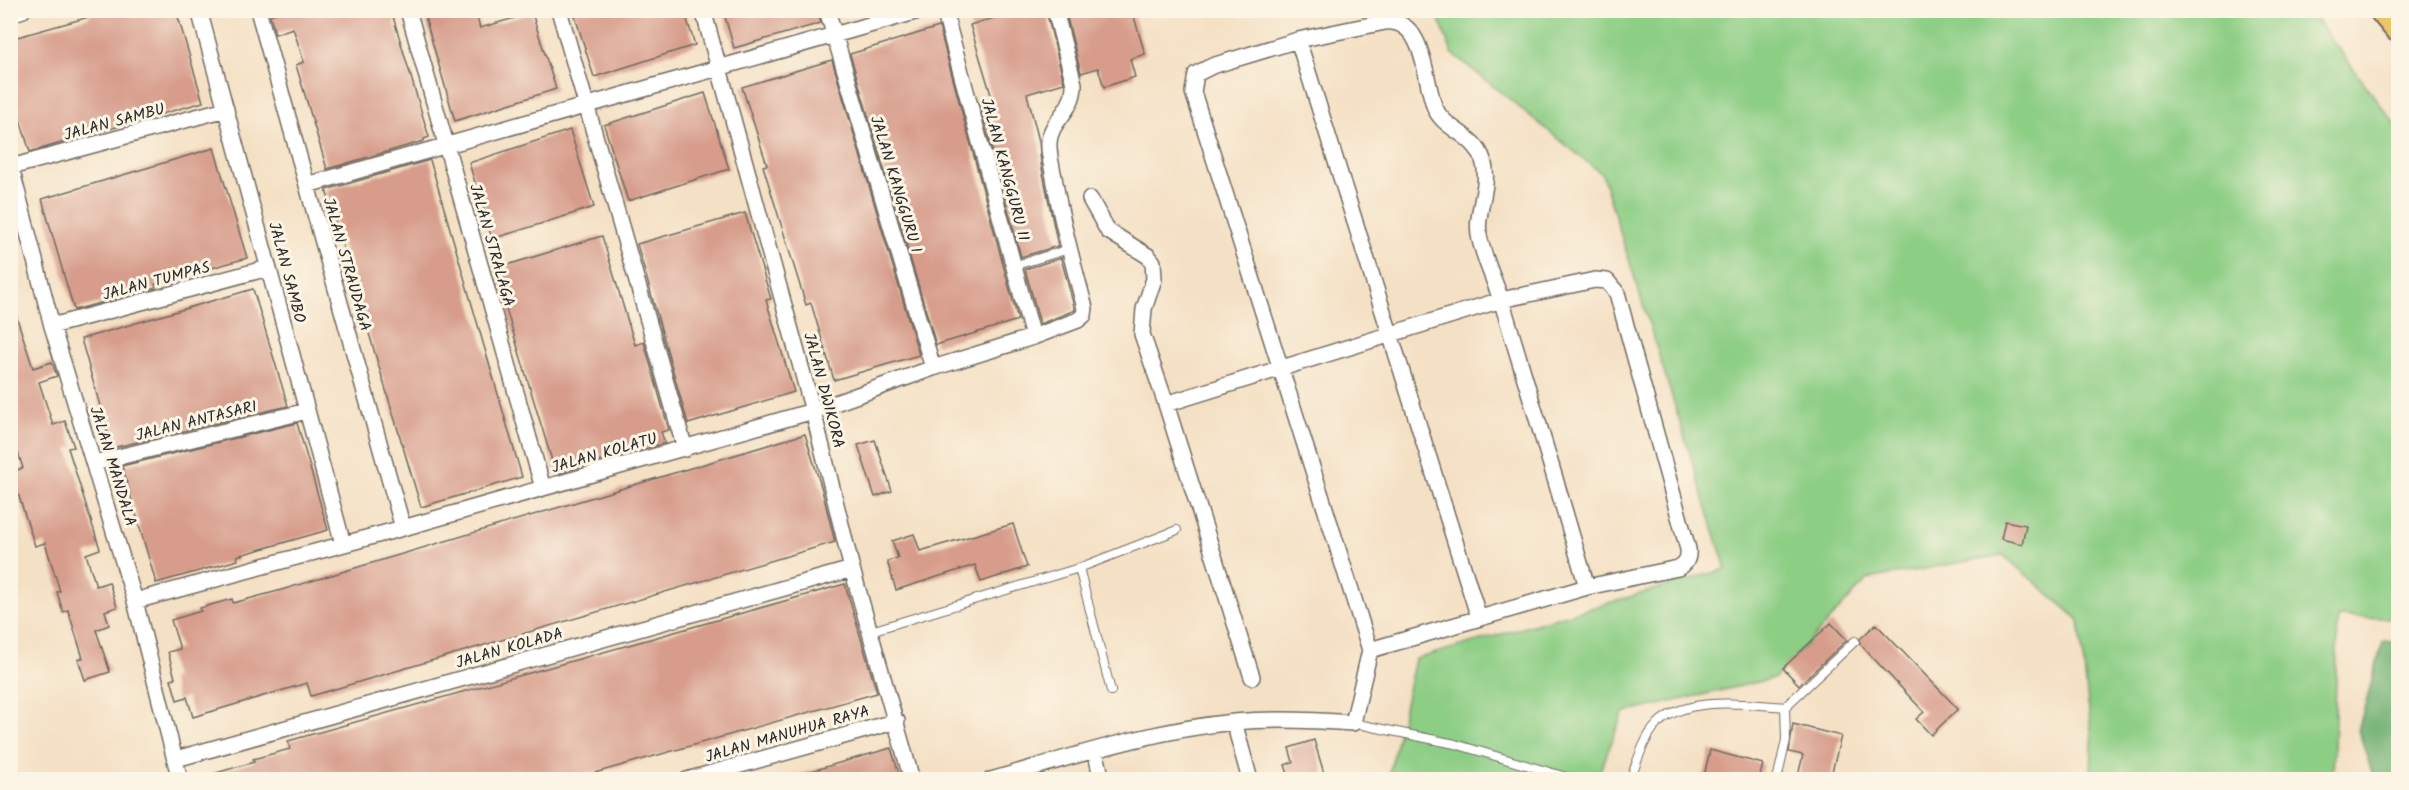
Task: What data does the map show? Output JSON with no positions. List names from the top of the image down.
{
  "streets": {
    "street": [
      "JALAN SAMBU",
      "JALAN KANGGURU II",
      "JALAN KANGGURU I",
      "JALAN STRALAGA",
      "JALAN STRAUDAGA",
      "JALAN SAMBO",
      "JALAN TUMPAS",
      "JALAN DWIKORA",
      "JALAN ANTASARI",
      "JALAN KOLATU",
      "JALAN MANDALA",
      "JALAN KOLADA",
      "JALAN MANUHUA RAYA"
    ]
  },
  "crossings": [
    ["JALAN SAMBU", "JALAN SAMBO"],
    ["JALAN SAMBU", "JALAN MANDALA"],
    ["JALAN KANGGURU II", "JALAN KOLATU"],
    ["JALAN KANGGURU I", "JALAN KOLATU"],
    ["JALAN STRALAGA", "JALAN KOLATU"],
    ["JALAN STRAUDAGA", "JALAN KOLATU"],
    ["JALAN SAMBO", "JALAN TUMPAS"],
    ["JALAN SAMBO", "JALAN ANTASARI"],
    ["JALAN SAMBO", "JALAN KOLATU"],
    ["JALAN TUMPAS", "JALAN MANDALA"],
    ["JALAN DWIKORA", "JALAN KOLATU"],
    ["JALAN DWIKORA", "JALAN KOLADA"],
    ["JALAN DWIKORA", "JALAN MANUHUA RAYA"],
    ["JALAN ANTASARI", "JALAN MANDALA"],
    ["JALAN KOLATU", "JALAN MANDALA"],
    ["JALAN MANDALA", "JALAN KOLADA"]
  ]
}
